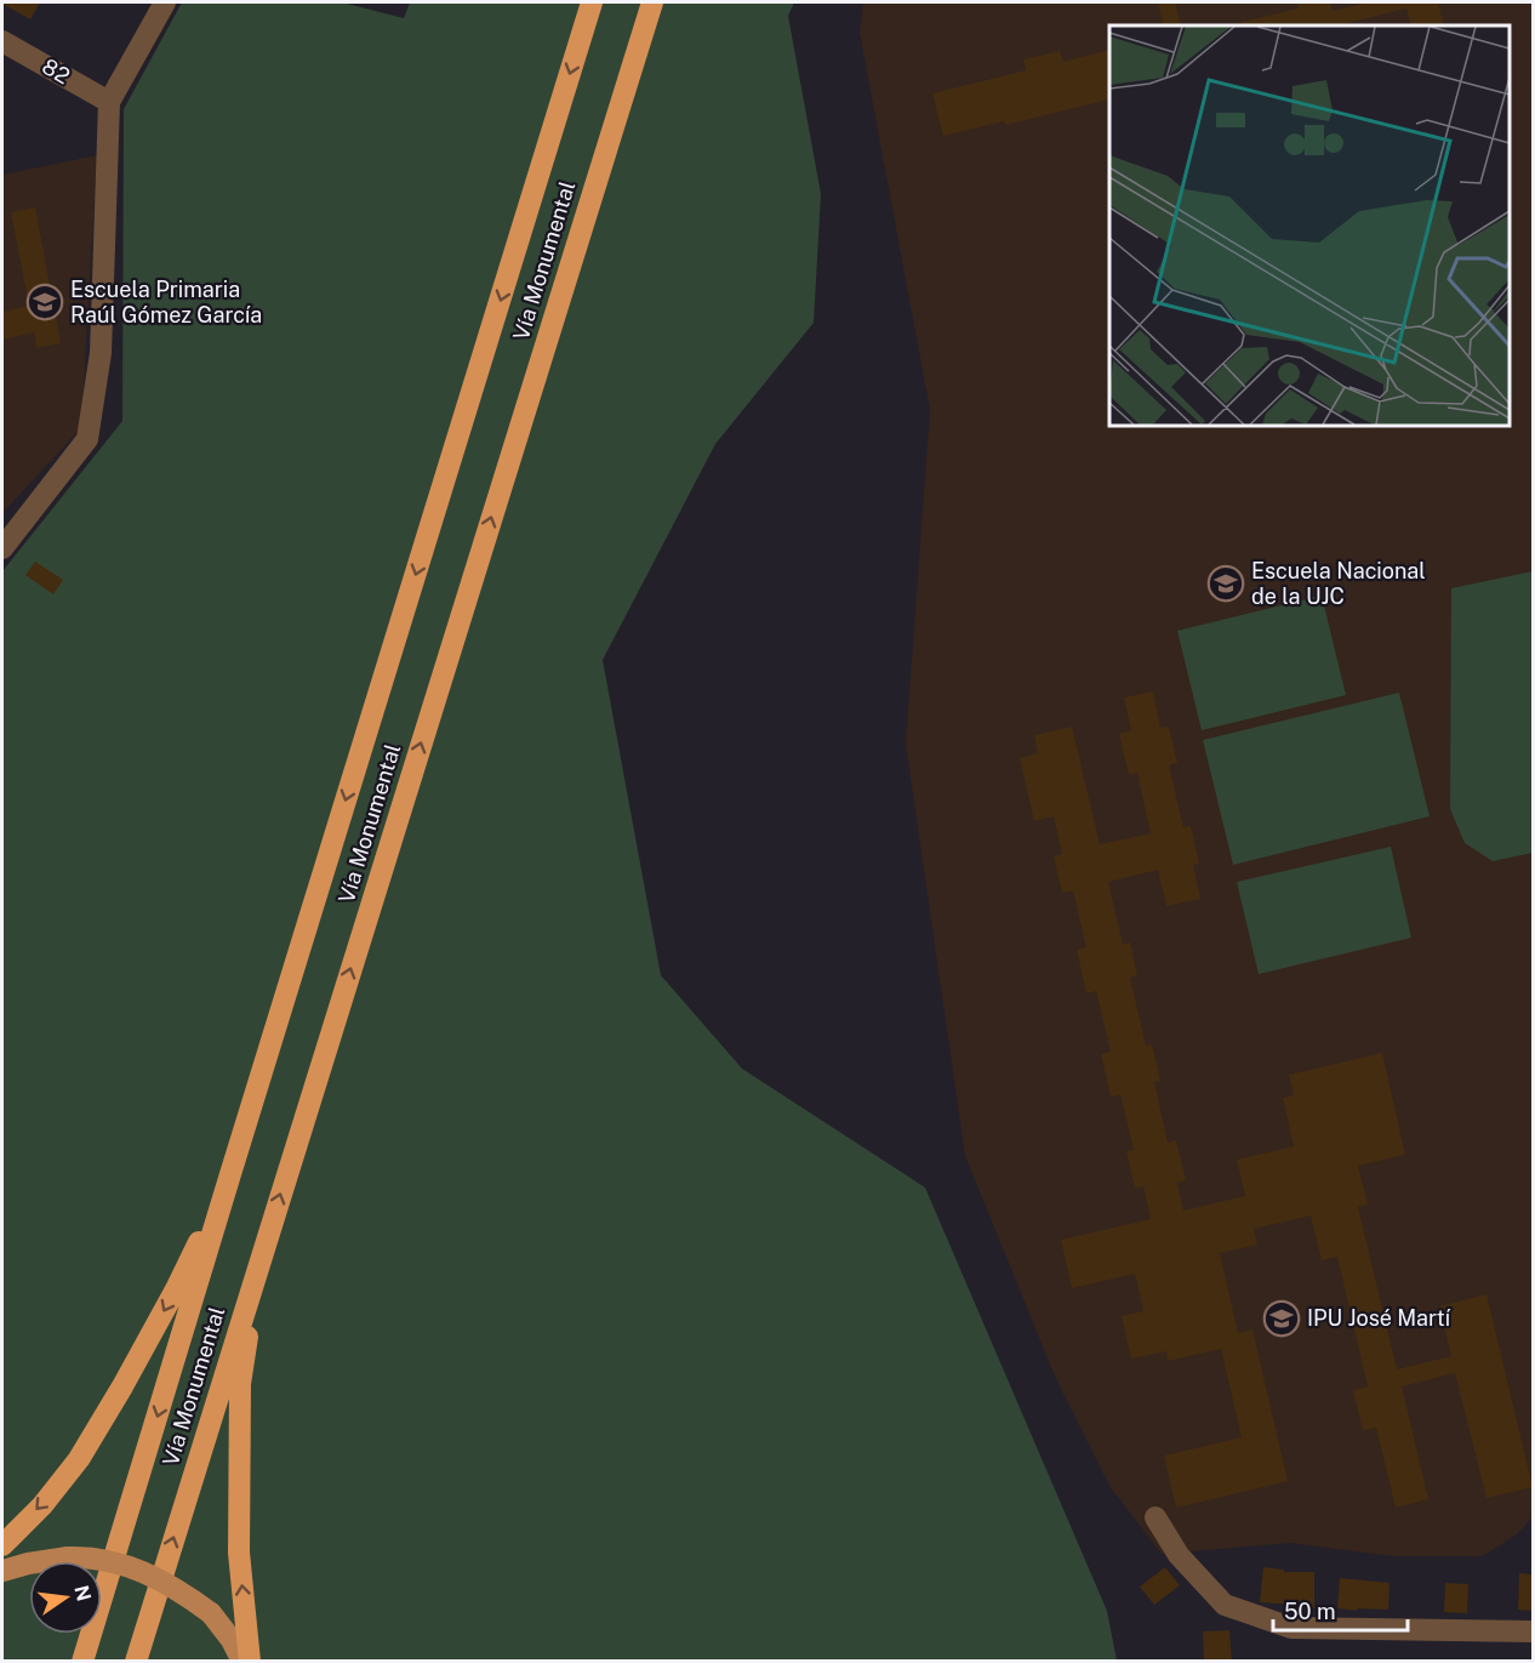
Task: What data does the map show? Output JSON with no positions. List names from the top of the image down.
{
  "streets": {
    "highway": ["Vía Monumental"],
    "street": ["82"]
  },
  "places": {
    "school or university": ["Escuela Primaria Raúl Gómez García", "Escuela Nacional de la UJC", "IPU José Martí"]
  },
  "scale_bar": "50 m",
  "north": "right"
}
